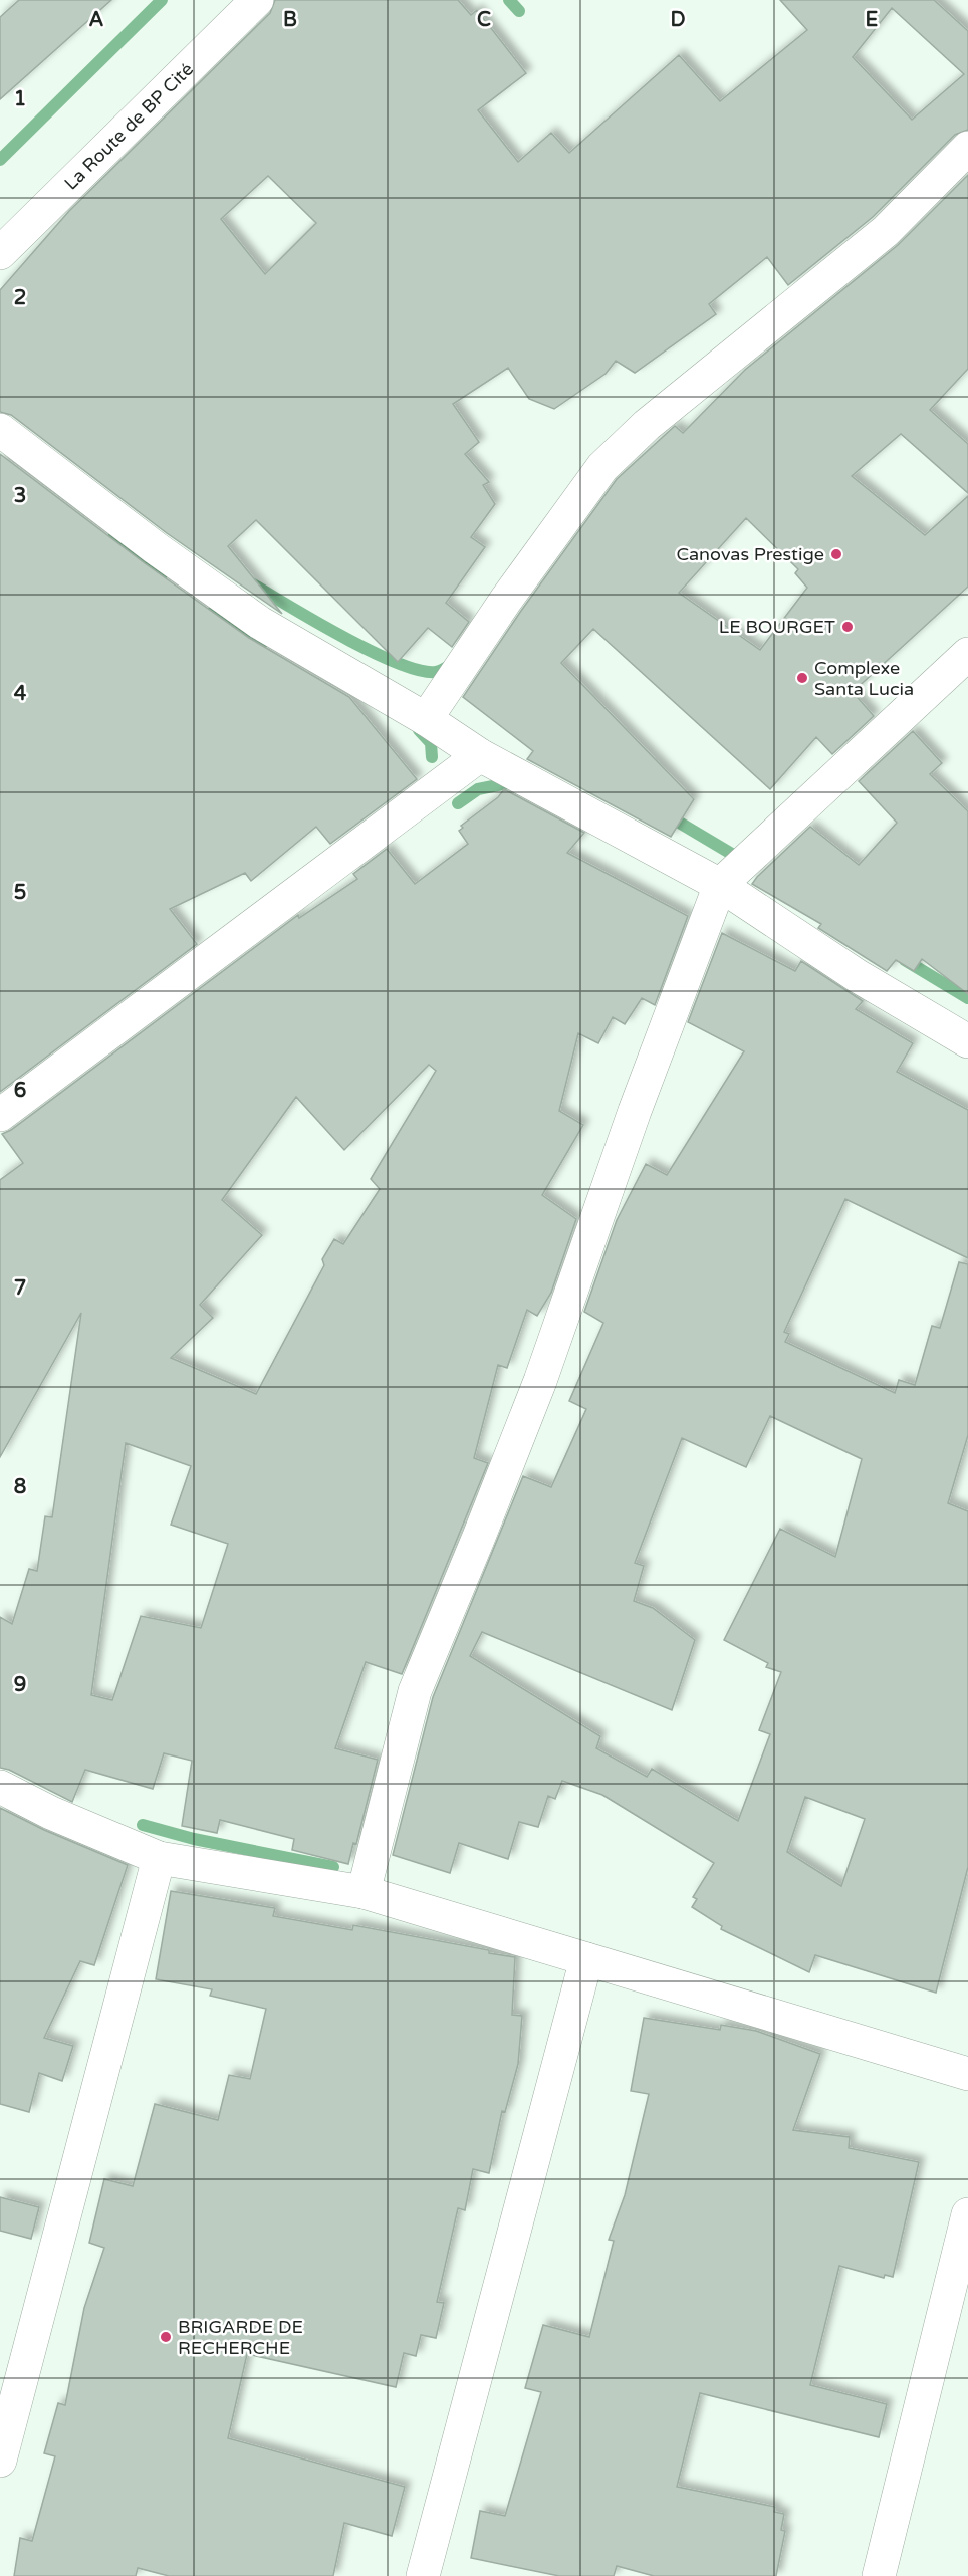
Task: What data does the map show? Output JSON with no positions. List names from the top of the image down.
{
  "streets": {
    "street": ["La Route de BP Cité"]
  },
  "places": [
    "Canovas Prestige",
    "LE BOURGET",
    "Complexe Santa Lucia",
    "BRIGARDE DE RECHERCHE"
  ],
  "grid": {
    "columns": [
      "A",
      "B",
      "C",
      "D",
      "E"
    ],
    "rows": [
      "1",
      "2",
      "3",
      "4",
      "5",
      "6",
      "7",
      "8",
      "9"
    ]
  }
}
